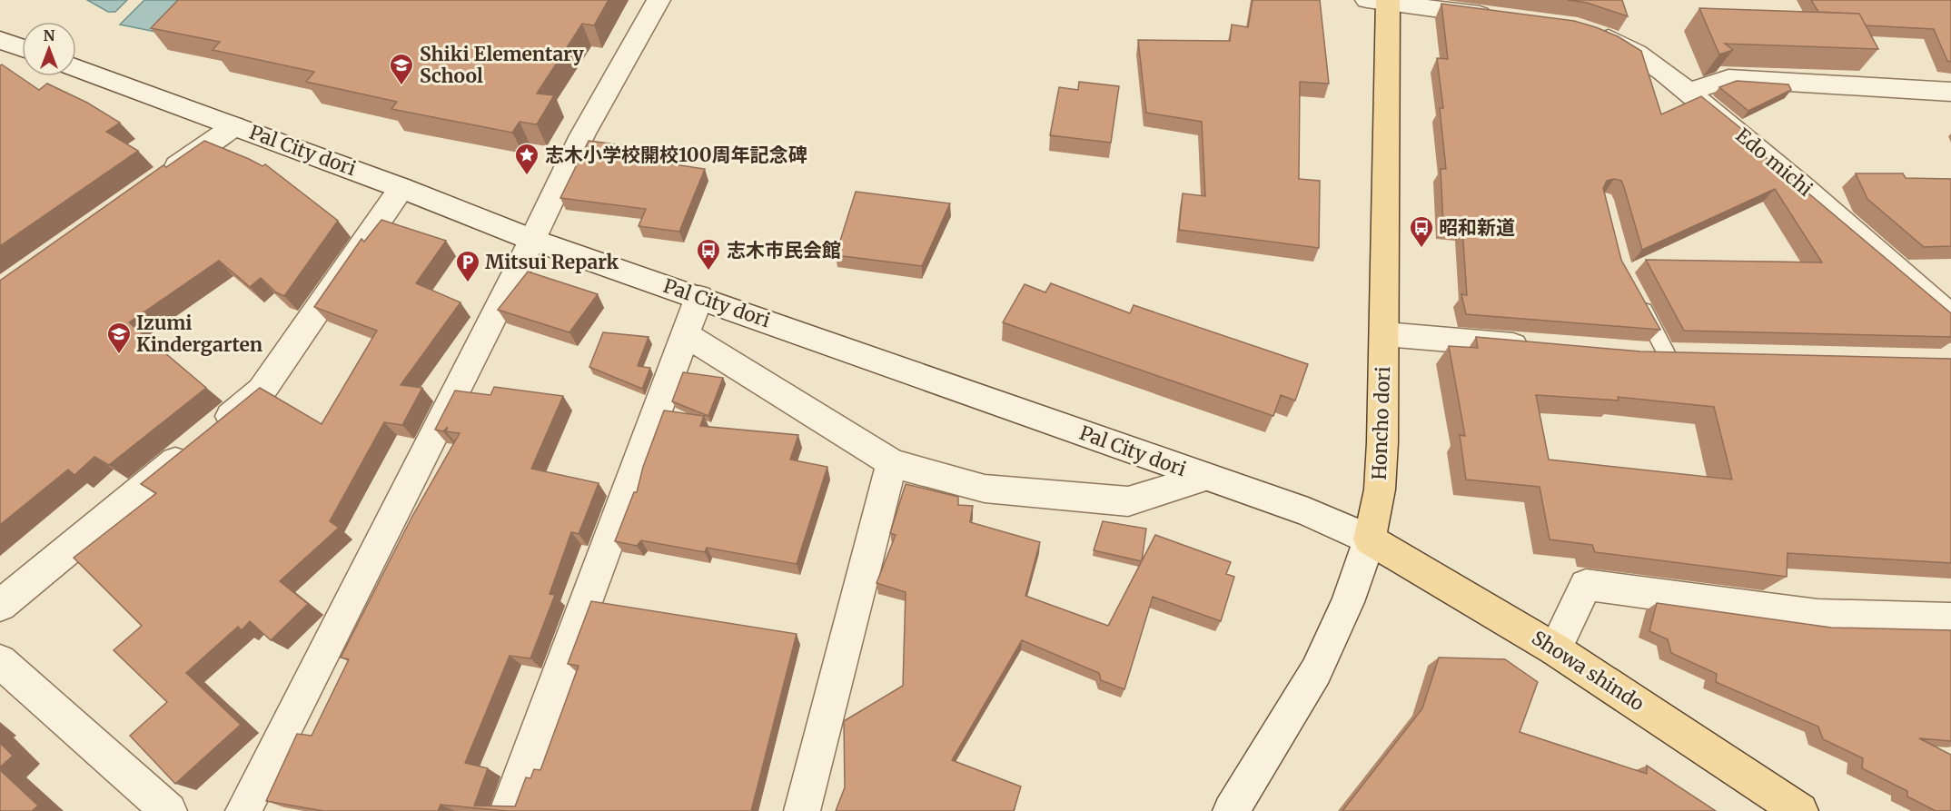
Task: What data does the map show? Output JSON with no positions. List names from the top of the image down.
{
  "streets": {
    "main road": ["Honcho dori", "Showa shindo"],
    "street": ["Pal City dori", "Edo michi"]
  },
  "crossings": [
    ["Pal City dori", "Honcho dori"],
    ["Pal City dori", "Showa shindo"],
    ["Honcho dori", "Showa shindo"]
  ],
  "places": {
    "school or university": ["Shiki Elementary School", "Izumi Kindergarten"],
    "place": ["志木小学校開校100周年記念碑"],
    "bus stop": ["昭和新道", "志木市民会館"],
    "parking": ["Mitsui Repark"]
  },
  "north": "top"
}
